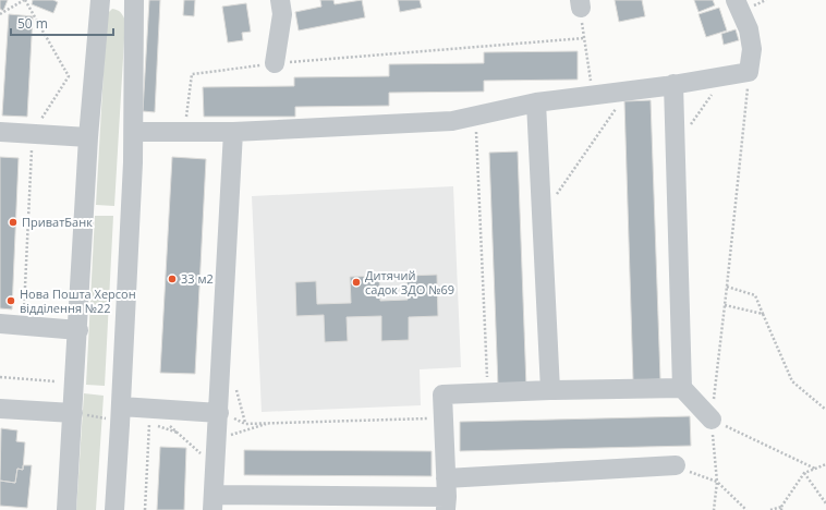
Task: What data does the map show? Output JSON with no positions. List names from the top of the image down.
{
  "places": [
    "ПриватБанк",
    "33 м2",
    "Дитячий садок ЗДО №69",
    "Нова Пошта Херсон відділення №22"
  ],
  "scale_bar": "50 m"
}
